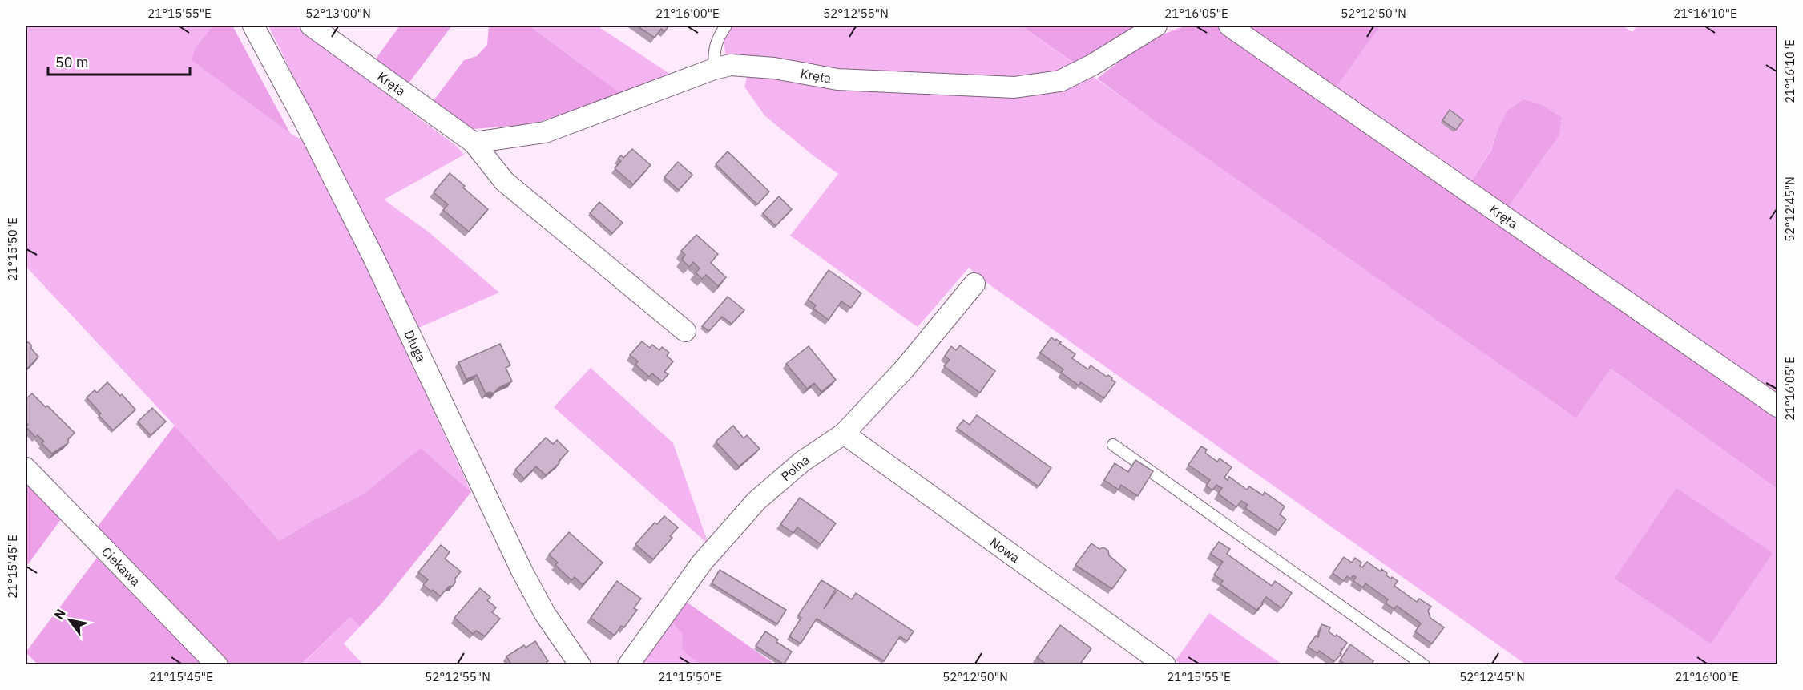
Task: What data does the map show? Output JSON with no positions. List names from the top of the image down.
{
  "streets": {
    "street": [
      "Kręta",
      "Długa",
      "Polna",
      "Nowa",
      "Ciekawa"
    ]
  },
  "crossings": [
    ["Polna", "Nowa"]
  ],
  "scale_bar": "50 m",
  "north": "top left",
  "coordinates": [
    "21°15'55\"E",
    "52°13'00\"N",
    "21°16'00\"E",
    "52°12'55\"N",
    "21°16'05\"E",
    "52°12'50\"N",
    "21°16'10\"E",
    "52°12'45\"N",
    "21°15'50\"E",
    "21°15'45\"E"
  ]
}
